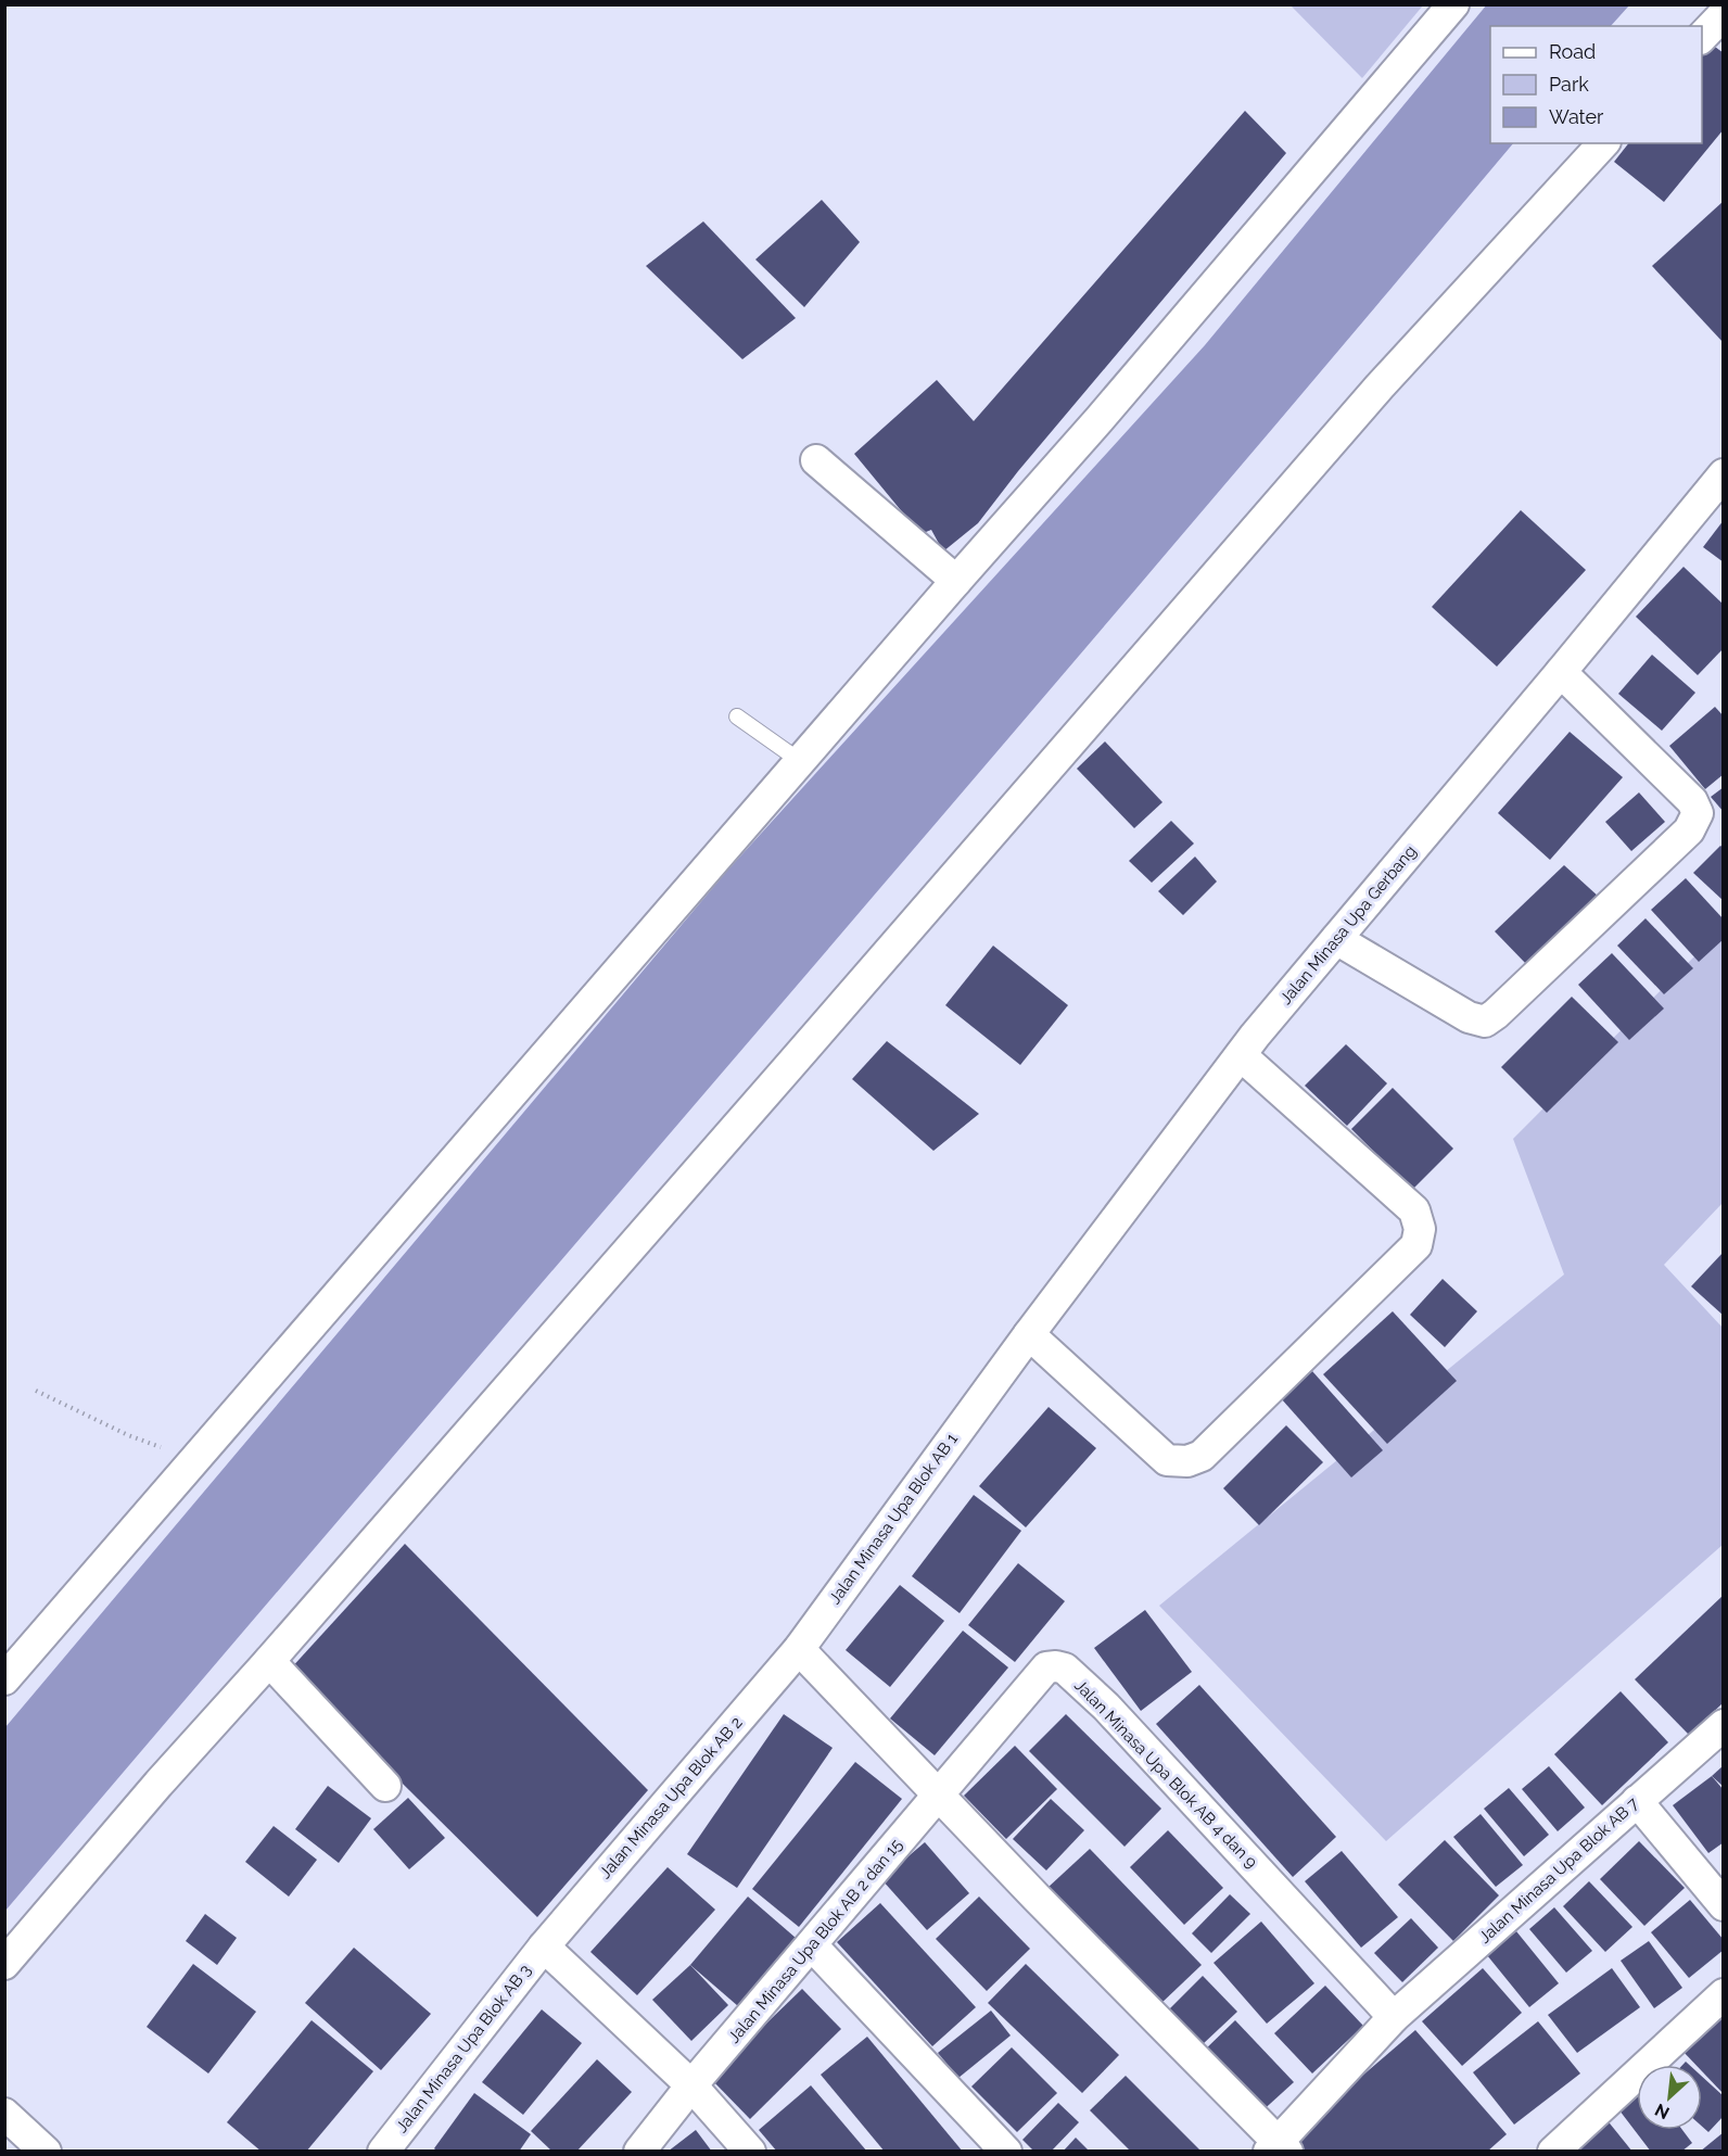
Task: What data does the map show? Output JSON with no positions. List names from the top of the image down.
{
  "streets": {
    "street": [
      "Jalan Minasa Upa Gerbang",
      "Jalan Minasa Upa Blok AB 1",
      "Jalan Minasa Upa Blok AB 4 dan 9",
      "Jalan Minasa Upa Blok AB 2",
      "Jalan Minasa Upa Blok AB 7",
      "Jalan Minasa Upa Blok AB 2 dan 15",
      "Jalan Minasa Upa Blok AB 3"
    ]
  },
  "crossings": [
    ["Jalan Minasa Upa Gerbang", "Jalan Minasa Upa Blok AB 1"],
    ["Jalan Minasa Upa Blok AB 1", "Jalan Minasa Upa Blok AB 2"],
    ["Jalan Minasa Upa Blok AB 4 dan 9", "Jalan Minasa Upa Blok AB 7"],
    ["Jalan Minasa Upa Blok AB 4 dan 9", "Jalan Minasa Upa Blok AB 2 dan 15"],
    ["Jalan Minasa Upa Blok AB 2", "Jalan Minasa Upa Blok AB 3"]
  ],
  "legend": ["Road", "Park", "Water"],
  "north": "bottom left"
}
